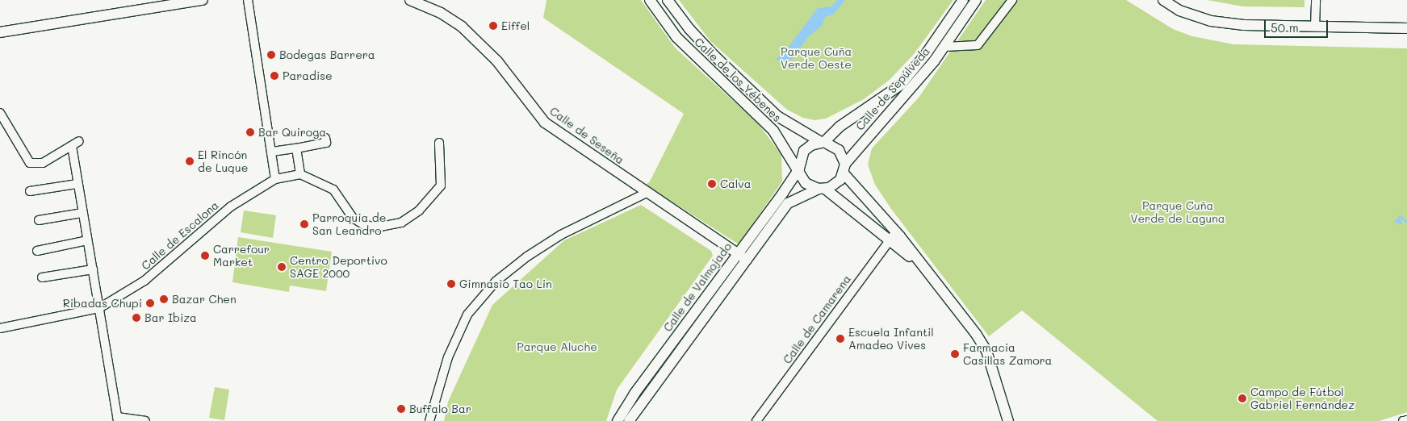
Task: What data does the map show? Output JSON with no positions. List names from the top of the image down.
{
  "streets": {
    "street": [
      "Calle de los Yébenes",
      "Calle de Sepúlveda",
      "Calle de Seseña",
      "Calle de Escalona",
      "Calle de Valmojado",
      "Calle de Camarena"
    ]
  },
  "crossings": [
    ["Calle de los Yébenes", "Calle de Sepúlveda"],
    ["Calle de los Yébenes", "Calle de Valmojado"],
    ["Calle de los Yébenes", "Calle de Camarena"],
    ["Calle de Sepúlveda", "Calle de Valmojado"],
    ["Calle de Seseña", "Calle de Valmojado"]
  ],
  "parks": ["Parque Cuña Verde Oeste", "Parque Cuña Verde de Laguna", "Parque Aluche"],
  "places": [
    "Eiffel",
    "Bodegas Barrera",
    "Paradise",
    "Bar Quiroga",
    "El Rincón de Luque",
    "Calva",
    "Parroquia de San Leandro",
    "Carrefour Market",
    "Centro Deportivo SAGE 2000",
    "Gimnasio Tao Lin",
    "Bazar Chen",
    "Ribadas Chupi",
    "Bar Ibiza",
    "Escuela Infantil Amadeo Vives",
    "Farmacia Casillas Zamora",
    "Campo de Fútbol Gabriel Fernández",
    "Buffalo Bar"
  ],
  "scale_bar": "50 m"
}
